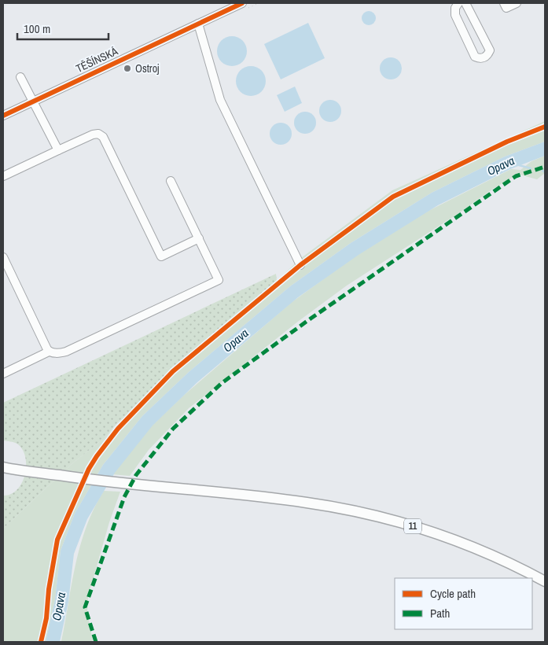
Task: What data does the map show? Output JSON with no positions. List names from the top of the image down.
{
  "streets": {
    "main road": ["11"],
    "street": ["TĚŠÍNSKÁ"]
  },
  "water": ["Opava"],
  "places": ["Ostroj"],
  "legend": ["Cycle path", "Path"],
  "scale_bar": "100 m"
}
